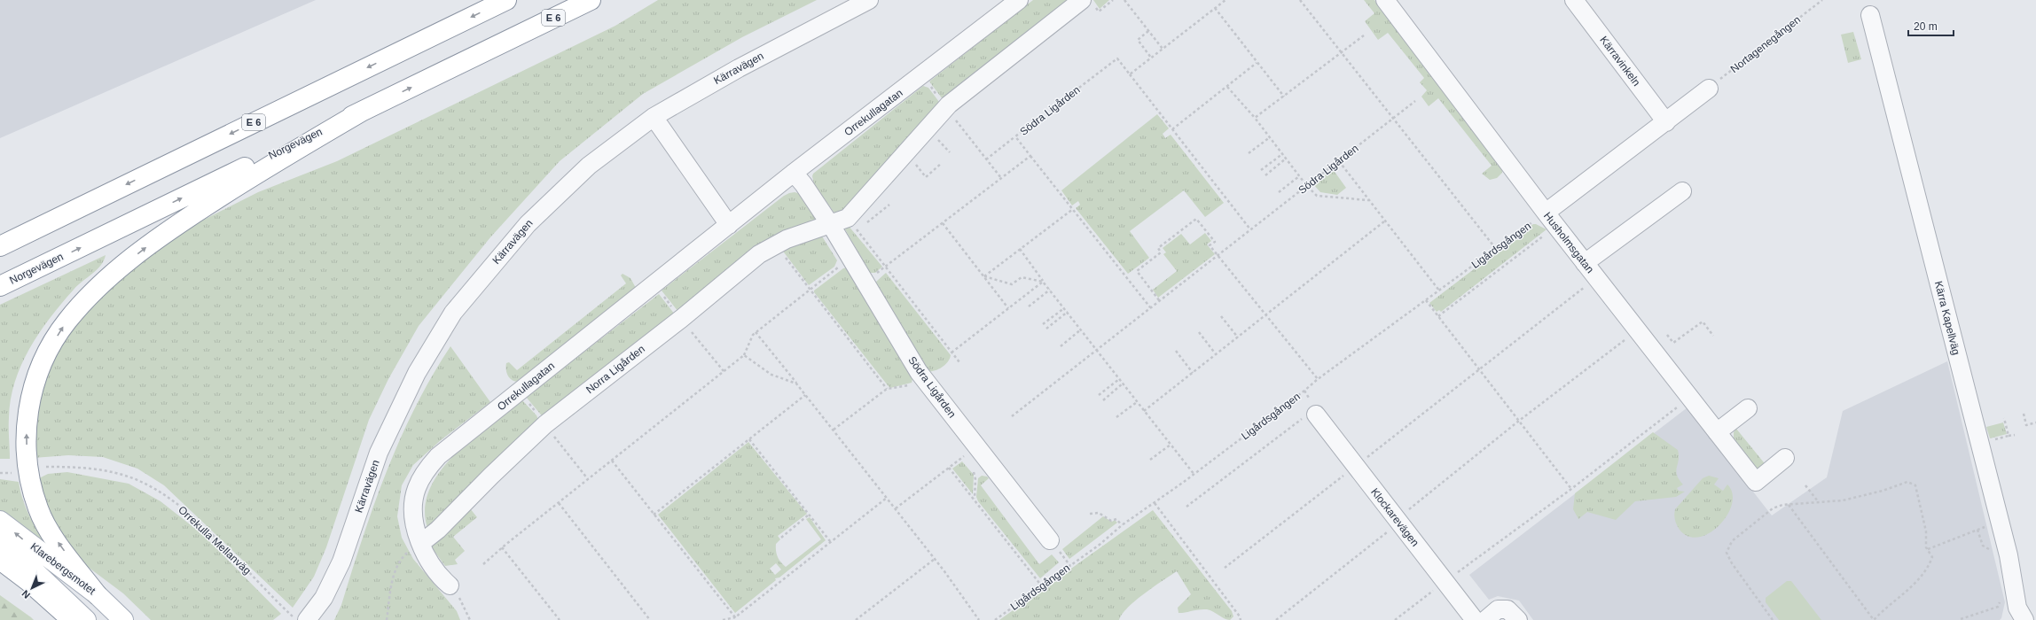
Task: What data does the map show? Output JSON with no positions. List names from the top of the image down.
{
  "streets": {
    "main road": ["E 6", "Norgevägen", "Klarebergsmotet"],
    "street": [
      "Kärravinkeln",
      "Kärravägen",
      "Södra Ligården",
      "Orrekullagatan",
      "Husholmsgatan",
      "Kärra Kapellväg",
      "Norra Ligården",
      "Klockarevägen"
    ],
    "path": ["Nortagenegången", "Ligårdsgången", "Orrekulla Mellanväg"]
  },
  "crossings": [
    ["Södra Ligården", "Orrekullagatan"],
    ["Södra Ligården", "Norra Ligården"],
    ["Orrekullagatan", "Norra Ligården"],
    ["Husholmsgatan", "Ligårdsgången"]
  ],
  "scale_bar": "20 m",
  "north": "bottom left"
}
